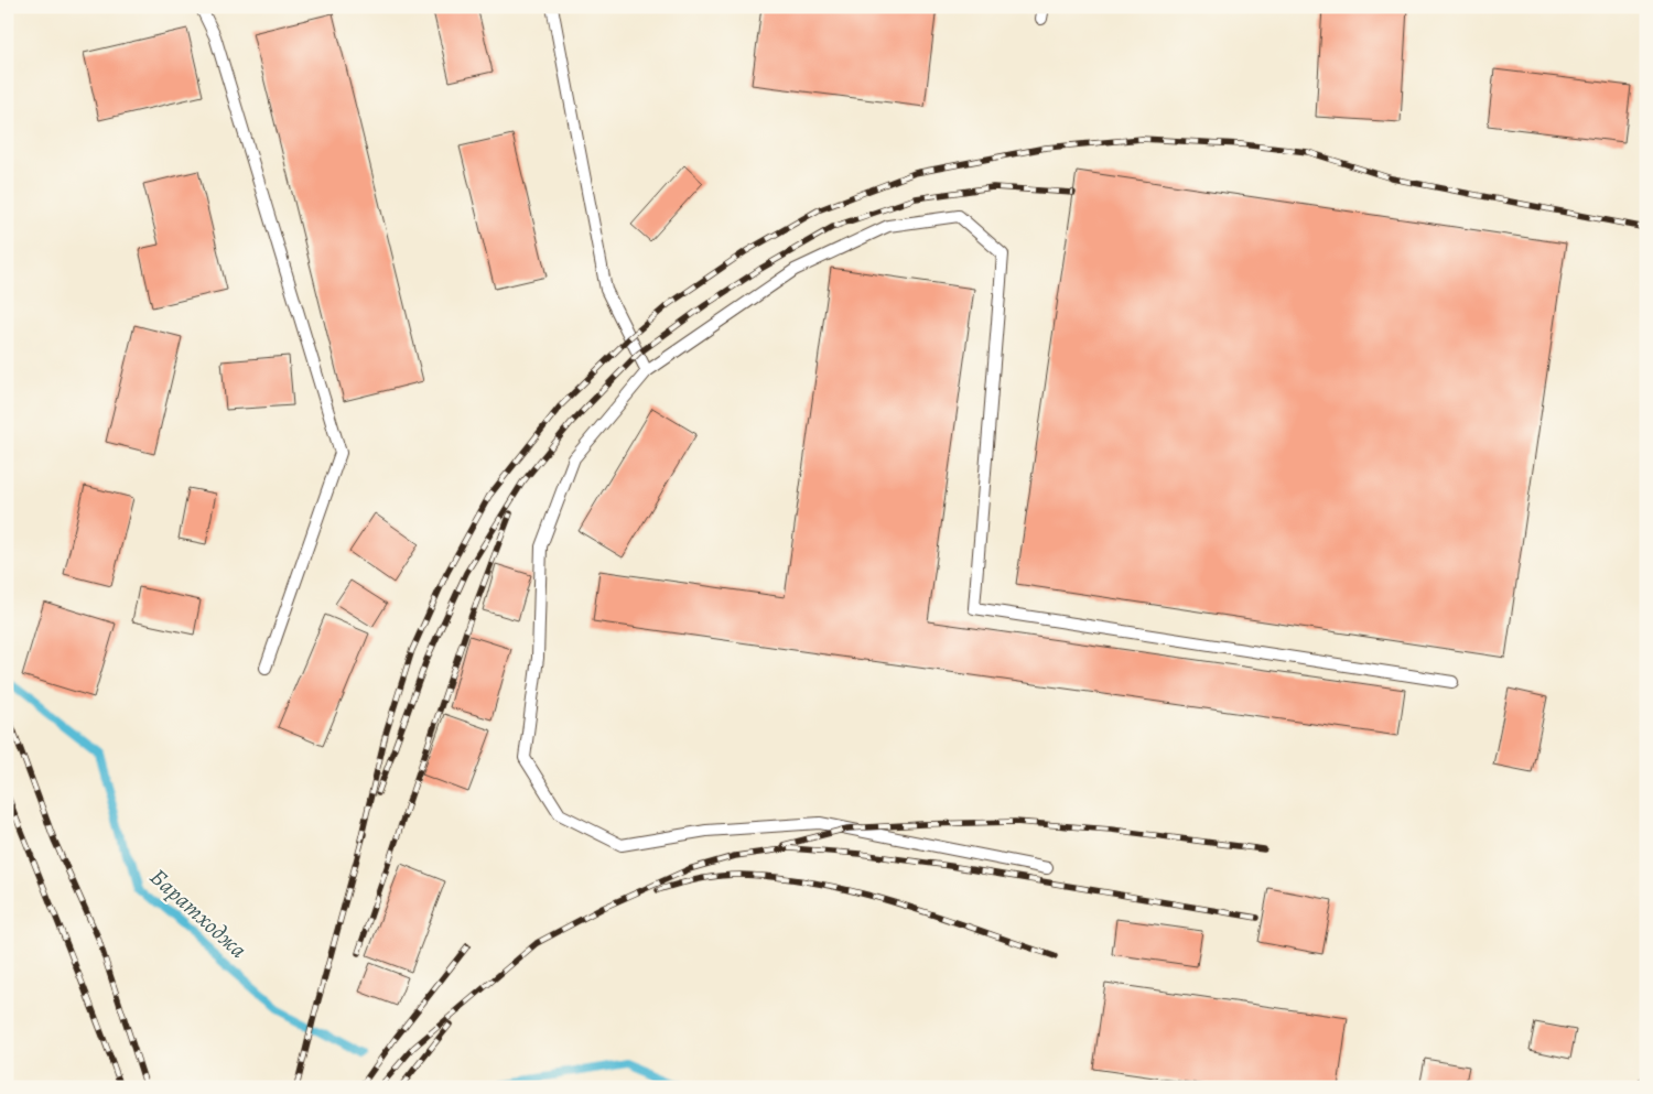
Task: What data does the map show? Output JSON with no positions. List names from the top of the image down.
{
  "water": ["Баратходжа"]
}
